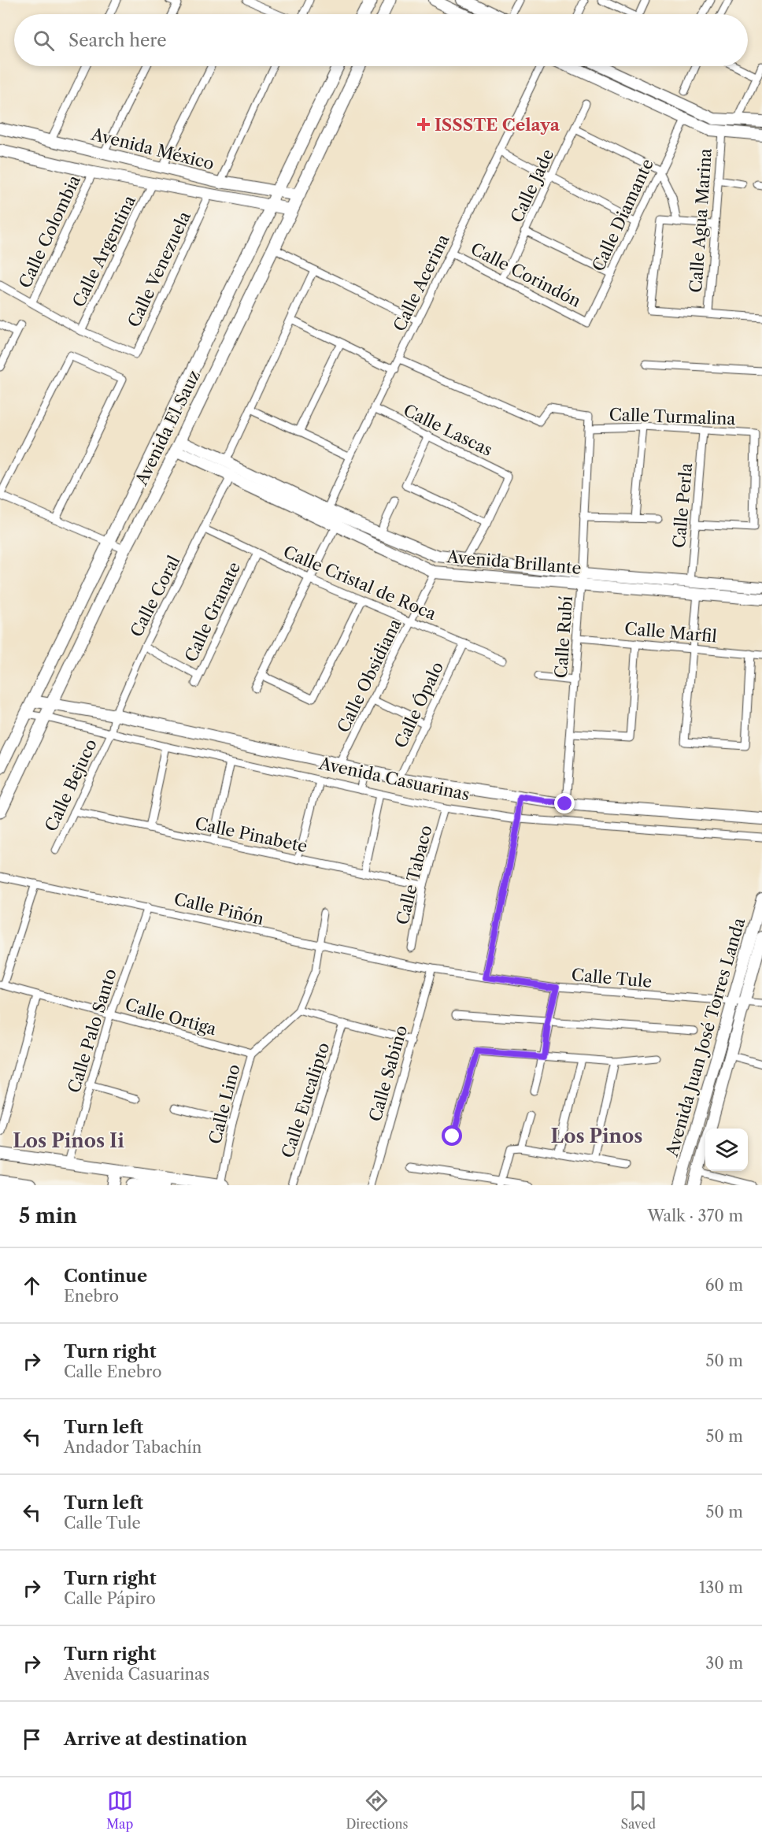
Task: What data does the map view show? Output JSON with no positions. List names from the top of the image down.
{
  "streets": {
    "main road": ["Avenida El Sauz"],
    "street": [
      "Avenida México",
      "Calle Jade",
      "Calle Diamante",
      "Calle Agua Marina",
      "Calle Colombia",
      "Calle Argentina",
      "Calle Venezuela",
      "Calle Corindón",
      "Calle Acerina",
      "Calle Turmalina",
      "Calle Lascas",
      "Calle Perla",
      "Avenida Brillante",
      "Calle Cristal de Roca",
      "Calle Coral",
      "Calle Granate",
      "Calle Marfil",
      "Calle Rubí",
      "Calle Obsidiana",
      "Calle Ópalo",
      "Avenida Casuarinas",
      "Calle Bejuco",
      "Calle Pinabete",
      "Calle Tabaco",
      "Calle Piñón",
      "Calle Tule",
      "Calle Ortiga",
      "Calle Palo Santo",
      "Avenida Juan José Torres Landa",
      "Calle Sabino",
      "Calle Eucalipto",
      "Calle Lino"
    ]
  },
  "crossings": [
    ["Avenida México", "Calle Colombia"],
    ["Avenida México", "Calle Argentina"],
    ["Avenida México", "Calle Venezuela"],
    ["Avenida México", "Avenida El Sauz"],
    ["Calle Jade", "Calle Corindón"],
    ["Calle Diamante", "Calle Corindón"],
    ["Calle Argentina", "Calle Venezuela"],
    ["Calle Corindón", "Calle Acerina"],
    ["Calle Acerina", "Calle Lascas"],
    ["Calle Acerina", "Avenida Brillante"],
    ["Calle Acerina", "Calle Rubí"],
    ["Calle Turmalina", "Calle Perla"],
    ["Calle Turmalina", "Calle Rubí"],
    ["Avenida El Sauz", "Avenida Brillante"],
    ["Avenida El Sauz", "Avenida Casuarinas"],
    ["Calle Perla", "Avenida Brillante"],
    ["Avenida Brillante", "Calle Coral"],
    ["Avenida Brillante", "Calle Rubí"],
    ["Avenida Brillante", "Calle Obsidiana"],
    ["Calle Cristal de Roca", "Calle Coral"],
    ["Calle Cristal de Roca", "Calle Granate"],
    ["Calle Cristal de Roca", "Calle Obsidiana"],
    ["Calle Cristal de Roca", "Calle Ópalo"],
    ["Calle Coral", "Avenida Casuarinas"],
    ["Calle Coral", "Calle Bejuco"],
    ["Calle Marfil", "Calle Rubí"],
    ["Calle Rubí", "Avenida Casuarinas"],
    ["Calle Obsidiana", "Avenida Casuarinas"],
    ["Calle Ópalo", "Avenida Casuarinas"],
    ["Avenida Casuarinas", "Calle Bejuco"],
    ["Avenida Casuarinas", "Calle Tabaco"],
    ["Calle Bejuco", "Calle Pinabete"],
    ["Calle Pinabete", "Calle Tabaco"],
    ["Calle Piñón", "Calle Tule"],
    ["Calle Piñón", "Calle Palo Santo"],
    ["Calle Piñón", "Calle Sabino"],
    ["Calle Piñón", "Calle Lino"],
    ["Calle Tule", "Avenida Juan José Torres Landa"],
    ["Calle Tule", "Calle Sabino"],
    ["Calle Ortiga", "Calle Palo Santo"],
    ["Calle Ortiga", "Calle Lino"]
  ],
  "districts": ["Los Pinos", "Los Pinos Ii"],
  "places": {
    "health": ["ISSSTE Celaya"]
  },
  "page": {
    "search": "Search here",
    "heading": ["5 min", "Walk · 370 m"],
    "list": [
      ["Continue", "Enebro", "60 m"],
      ["Turn right", "Calle Enebro", "50 m"],
      ["Turn left", "Andador Tabachín", "50 m"],
      ["Turn left", "Calle Tule", "50 m"],
      ["Turn right", "Calle Pápiro", "130 m"],
      ["Turn right", "Avenida Casuarinas", "30 m"],
      "Arrive at destination"
    ],
    "nav": ["Map", "Directions", "Saved"]
  }
}
